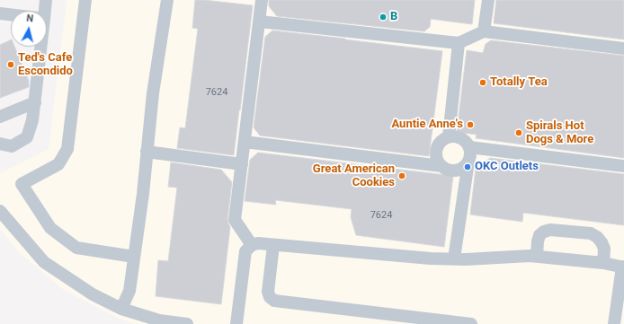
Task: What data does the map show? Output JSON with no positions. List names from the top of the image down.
{
  "places": [
    "B",
    "Ted's Cafe Escondido",
    "Totally Tea",
    "Auntie Anne's",
    "Spirals Hot Dogs & More",
    "OKC Outlets",
    "Great American Cookies"
  ],
  "house_numbers": ["7624", "7624"],
  "north": "top"
}
